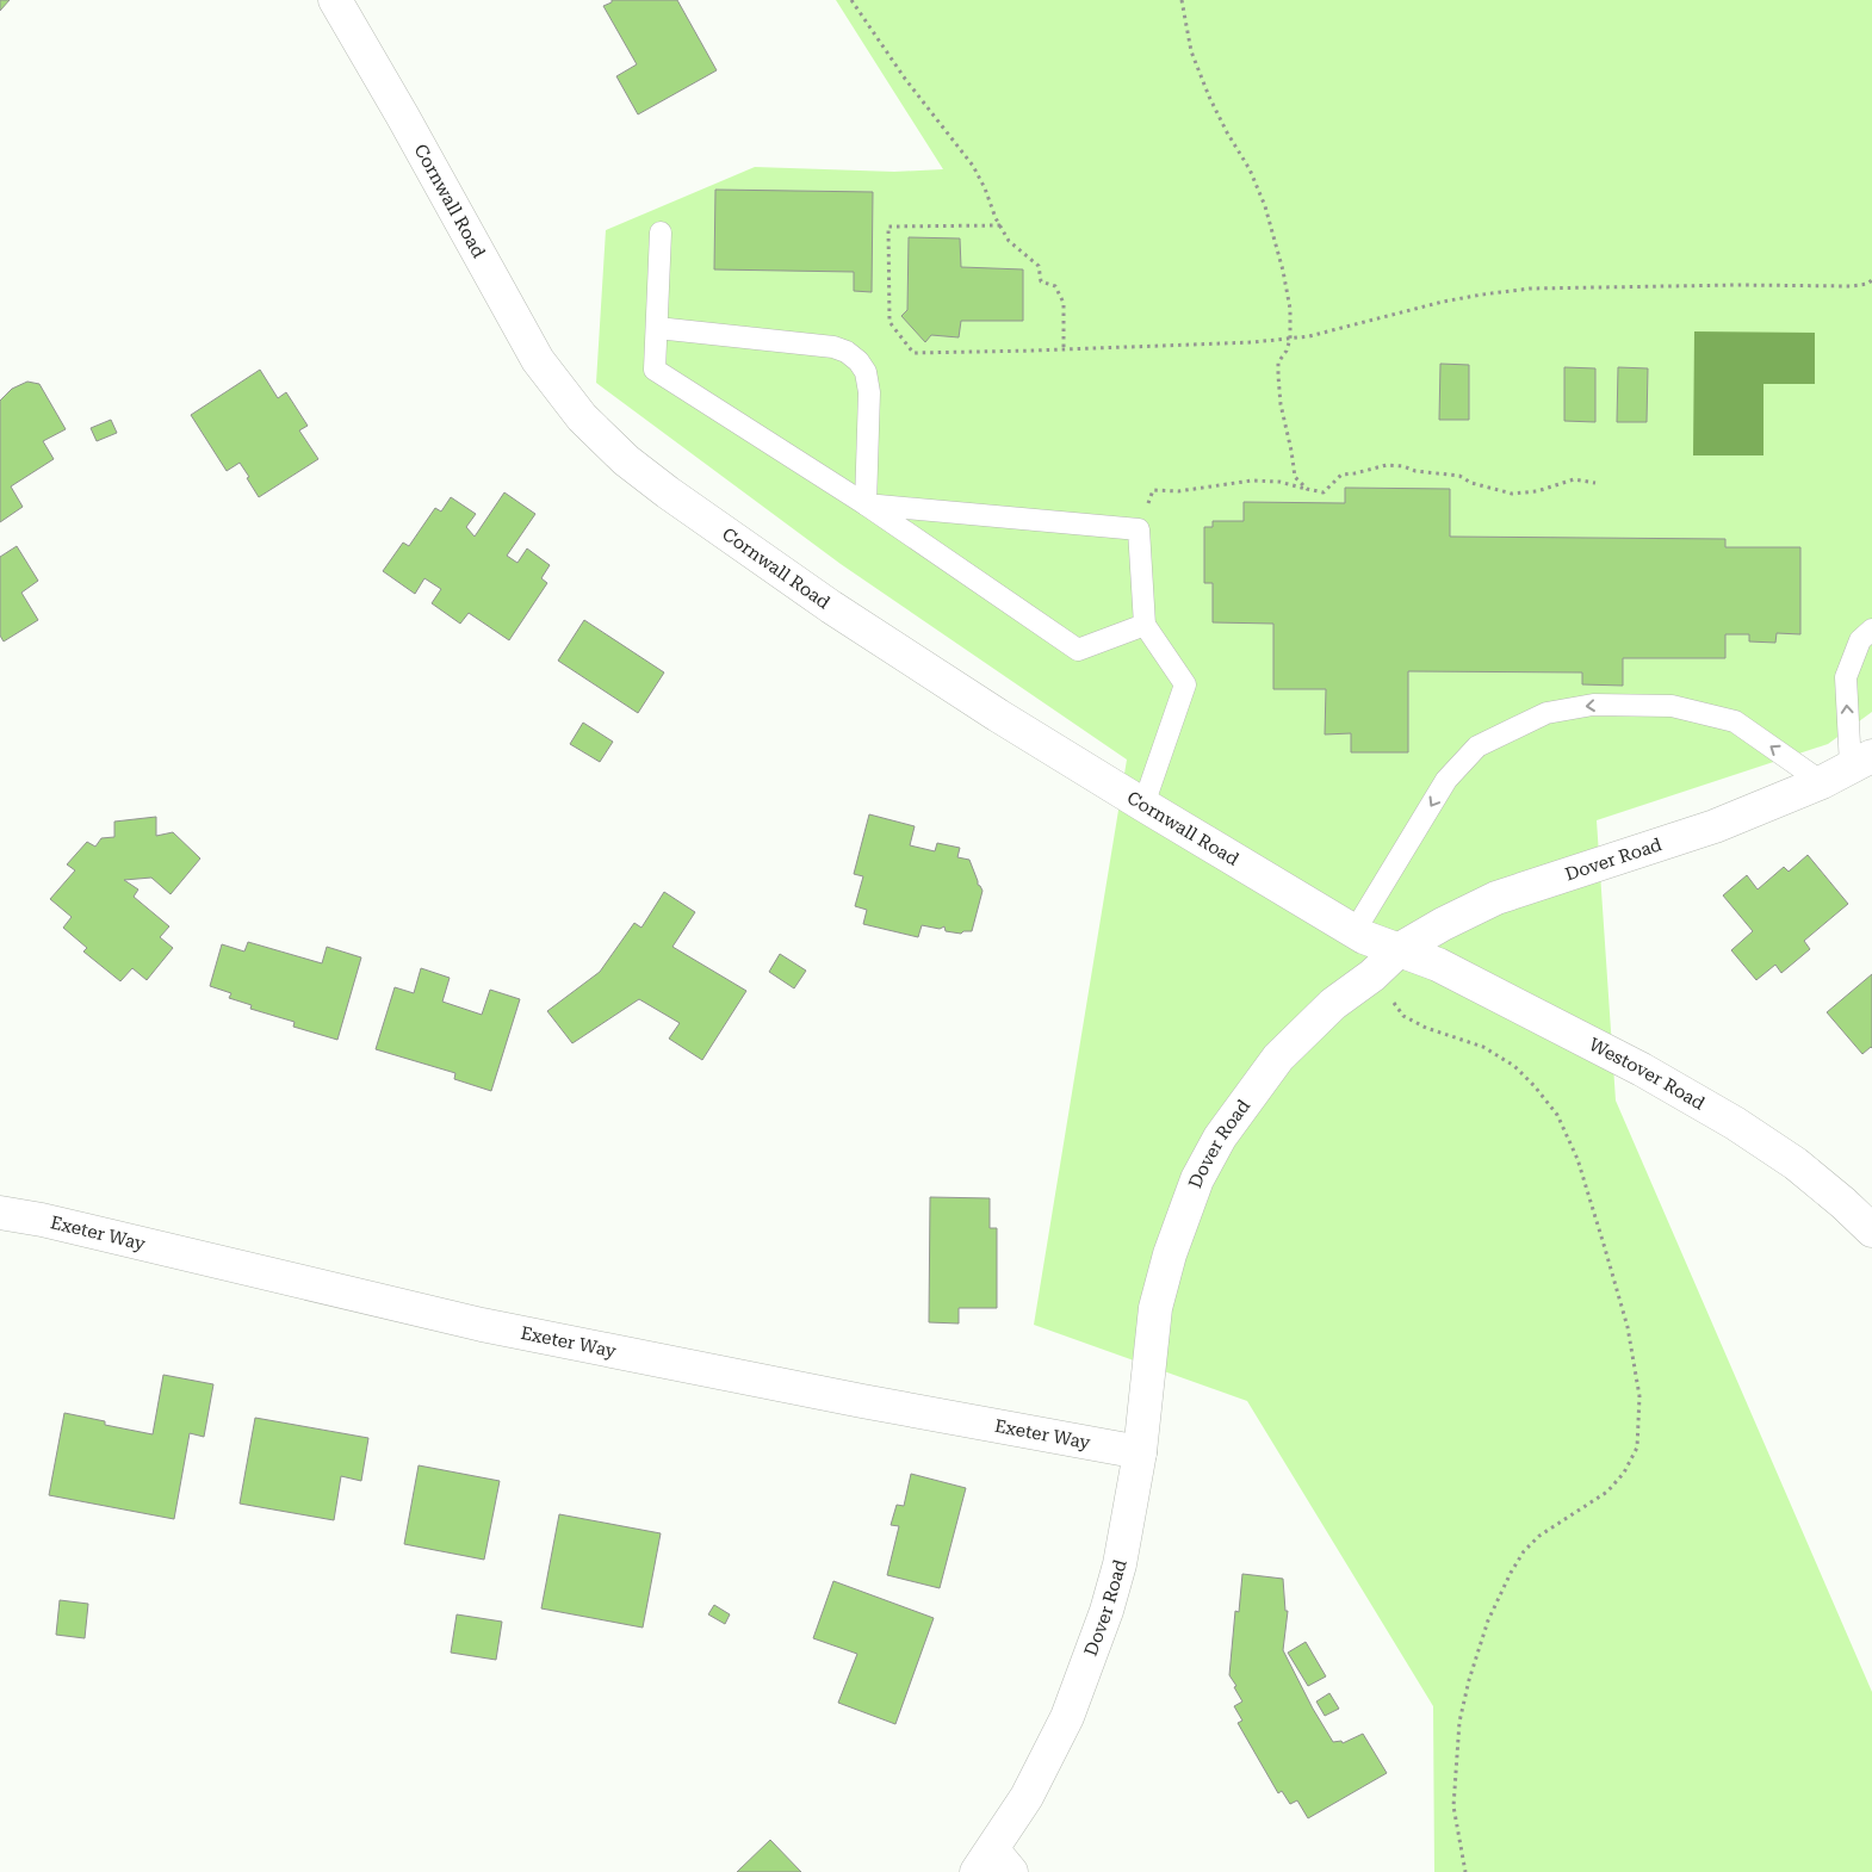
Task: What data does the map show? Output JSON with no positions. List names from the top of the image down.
{
  "streets": {
    "street": [
      "Cornwall Road",
      "Dover Road",
      "Westover Road",
      "Exeter Way"
    ]
  },
  "crossings": [
    ["Cornwall Road", "Dover Road"],
    ["Cornwall Road", "Westover Road"],
    ["Dover Road", "Westover Road"],
    ["Dover Road", "Exeter Way"]
  ]
}
